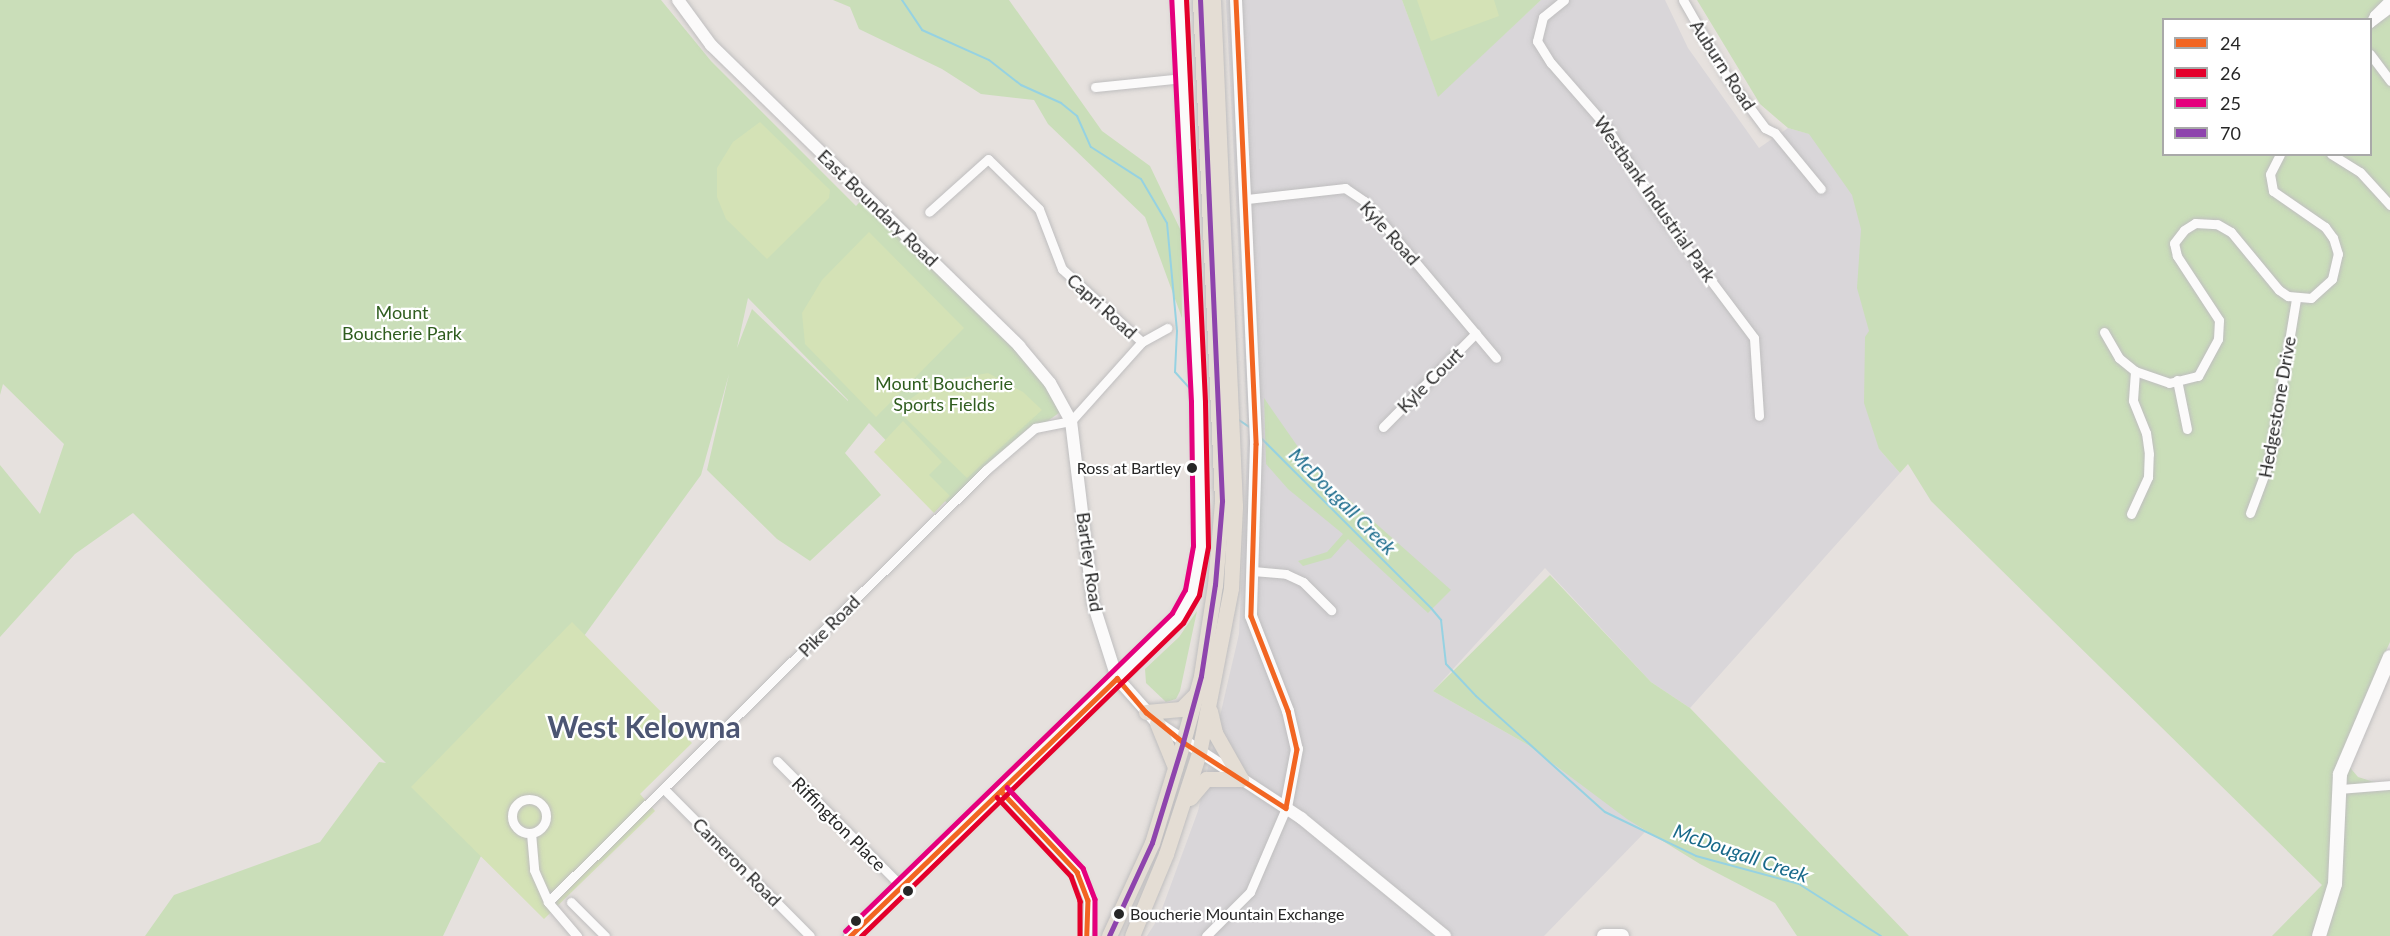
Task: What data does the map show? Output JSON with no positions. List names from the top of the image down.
{
  "streets": {
    "street": [
      "Auburn Road",
      "Westbank Industrial Park",
      "East Boundary Road",
      "Kyle Road",
      "Capri Road",
      "Kyle Court",
      "Hedgestone Drive",
      "Bartley Road",
      "Pike Road",
      "Riffington Place",
      "Cameron Road"
    ]
  },
  "crossings": [
    ["East Boundary Road", "Capri Road"],
    ["East Boundary Road", "Bartley Road"],
    ["East Boundary Road", "Pike Road"],
    ["Kyle Road", "Kyle Court"],
    ["Capri Road", "Bartley Road"],
    ["Capri Road", "Pike Road"],
    ["Bartley Road", "Pike Road"],
    ["Pike Road", "Cameron Road"]
  ],
  "districts": ["West Kelowna"],
  "water": ["McDougall Creek"],
  "parks": ["Mount Boucherie Park", "Mount Boucherie Sports Fields"],
  "places": ["Ross at Bartley", "Boucherie Mountain Exchange"],
  "lines": [
    "transit line 24",
    "transit line 26",
    "transit line 25",
    "transit line 70"
  ],
  "legend": [
    "24",
    "26",
    "25",
    "70"
  ]
}
